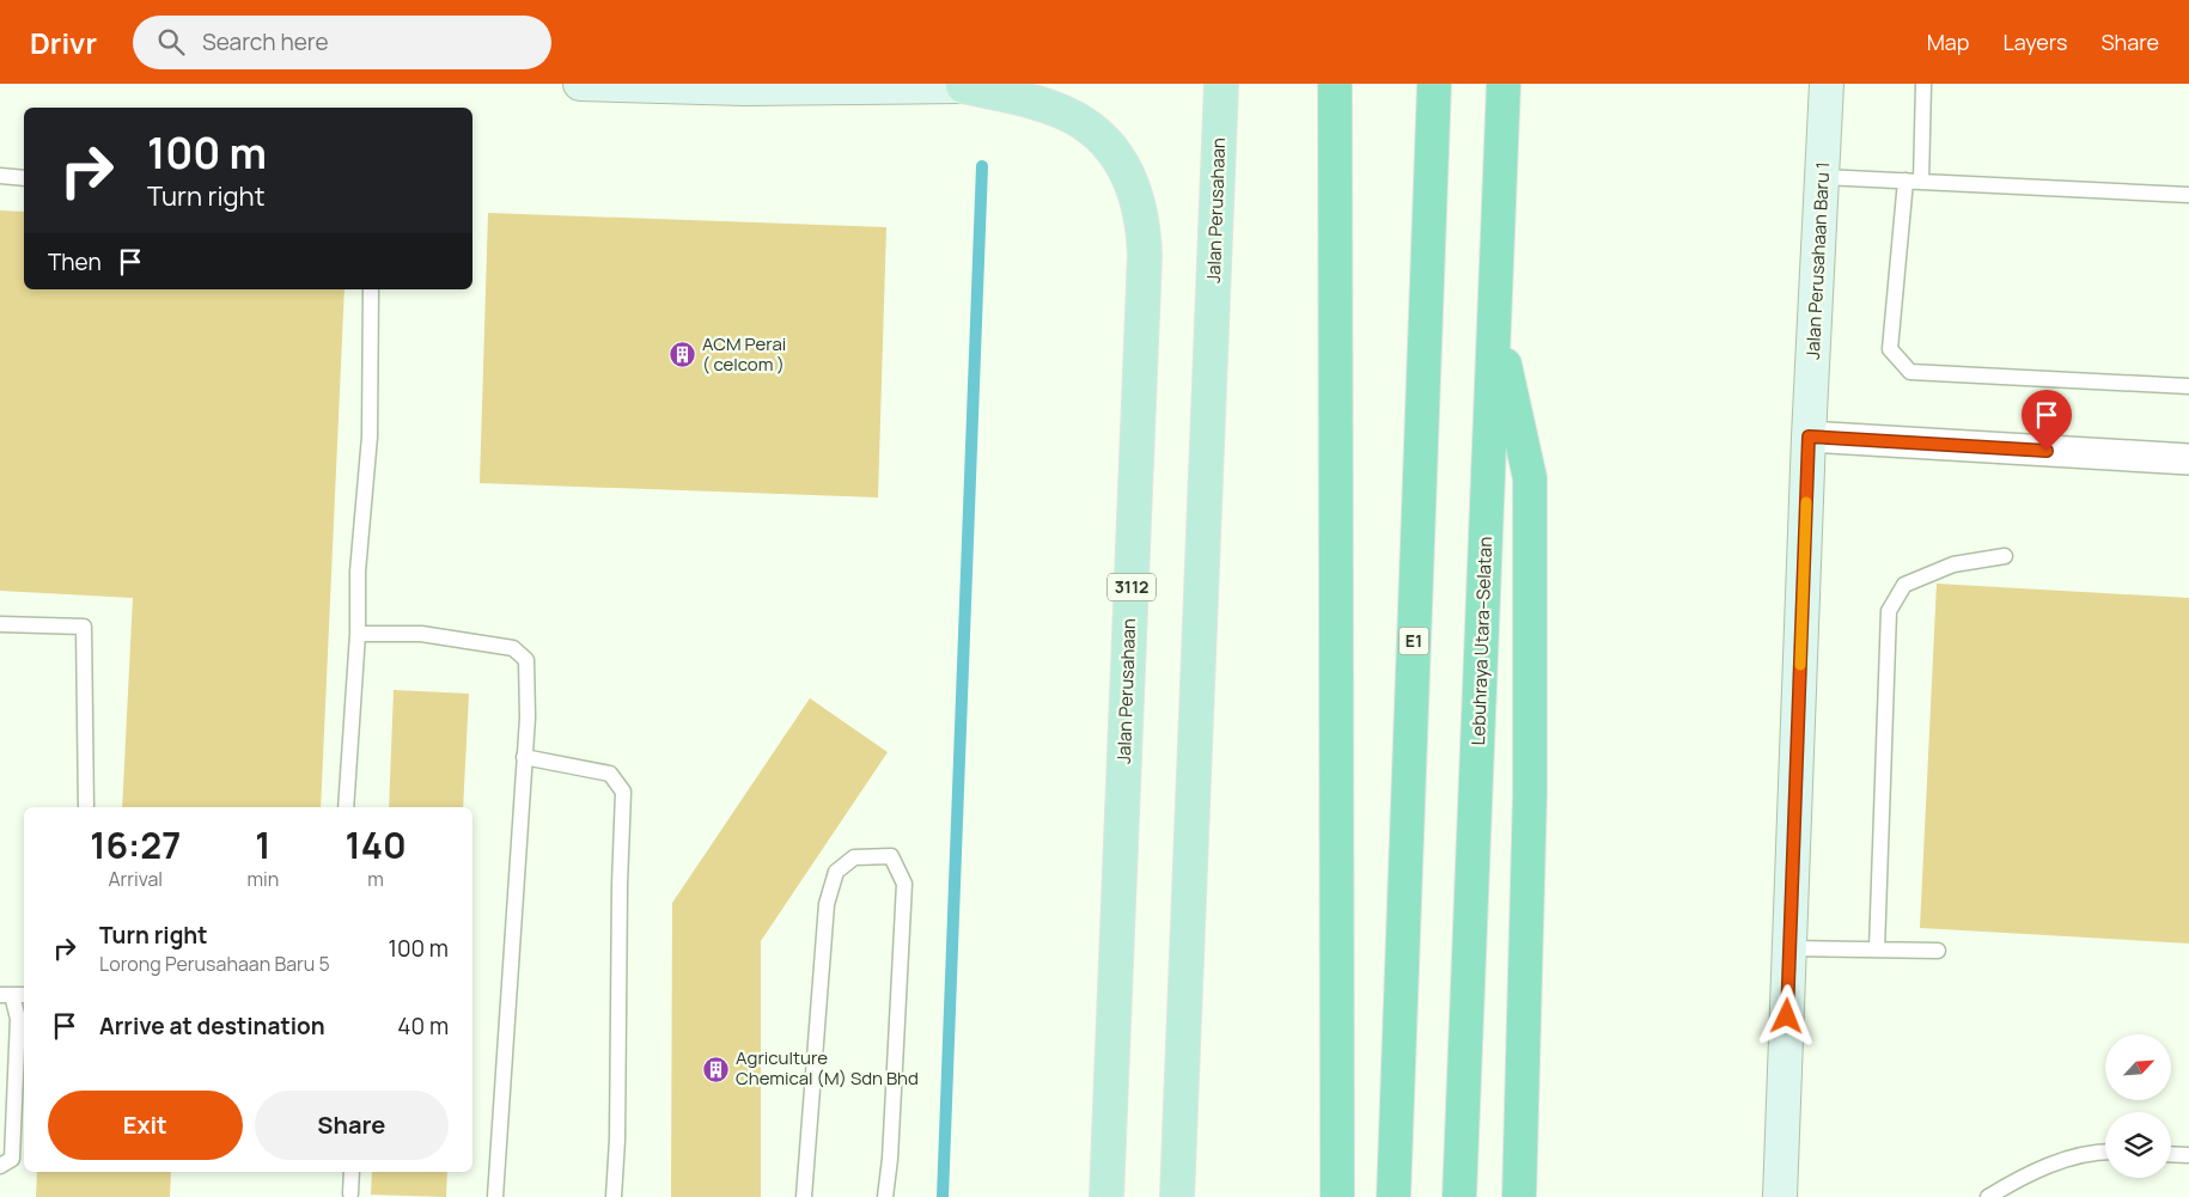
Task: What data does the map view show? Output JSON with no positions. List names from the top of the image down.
{
  "streets": {
    "highway": ["E1", "Lebuhraya Utara–Selatan"],
    "main road": ["Jalan Perusahaan", "3112"],
    "street": ["Jalan Perusahaan Baru 1"]
  },
  "places": {
    "building": ["ACM Perai ( celcom )", "Agriculture Chemical (M) Sdn Bhd"]
  },
  "north": "top right",
  "page": {
    "header": "Drivr",
    "search": "Search here",
    "nav": ["Map", "Layers", "Share"],
    "turn": ["100 m", "Turn right"],
    "then": "Then",
    "eta": [
      "16:27",
      "Arrival",
      "1",
      "min",
      "140",
      "m"
    ],
    "list": [
      {
        "name": "Turn right",
        "note": "Lorong Perusahaan Baru 5",
        "value": "100 m"
      },
      {
        "name": "Arrive at destination",
        "value": "40 m"
      }
    ],
    "buttons": ["Exit", "Share"]
  }
}
